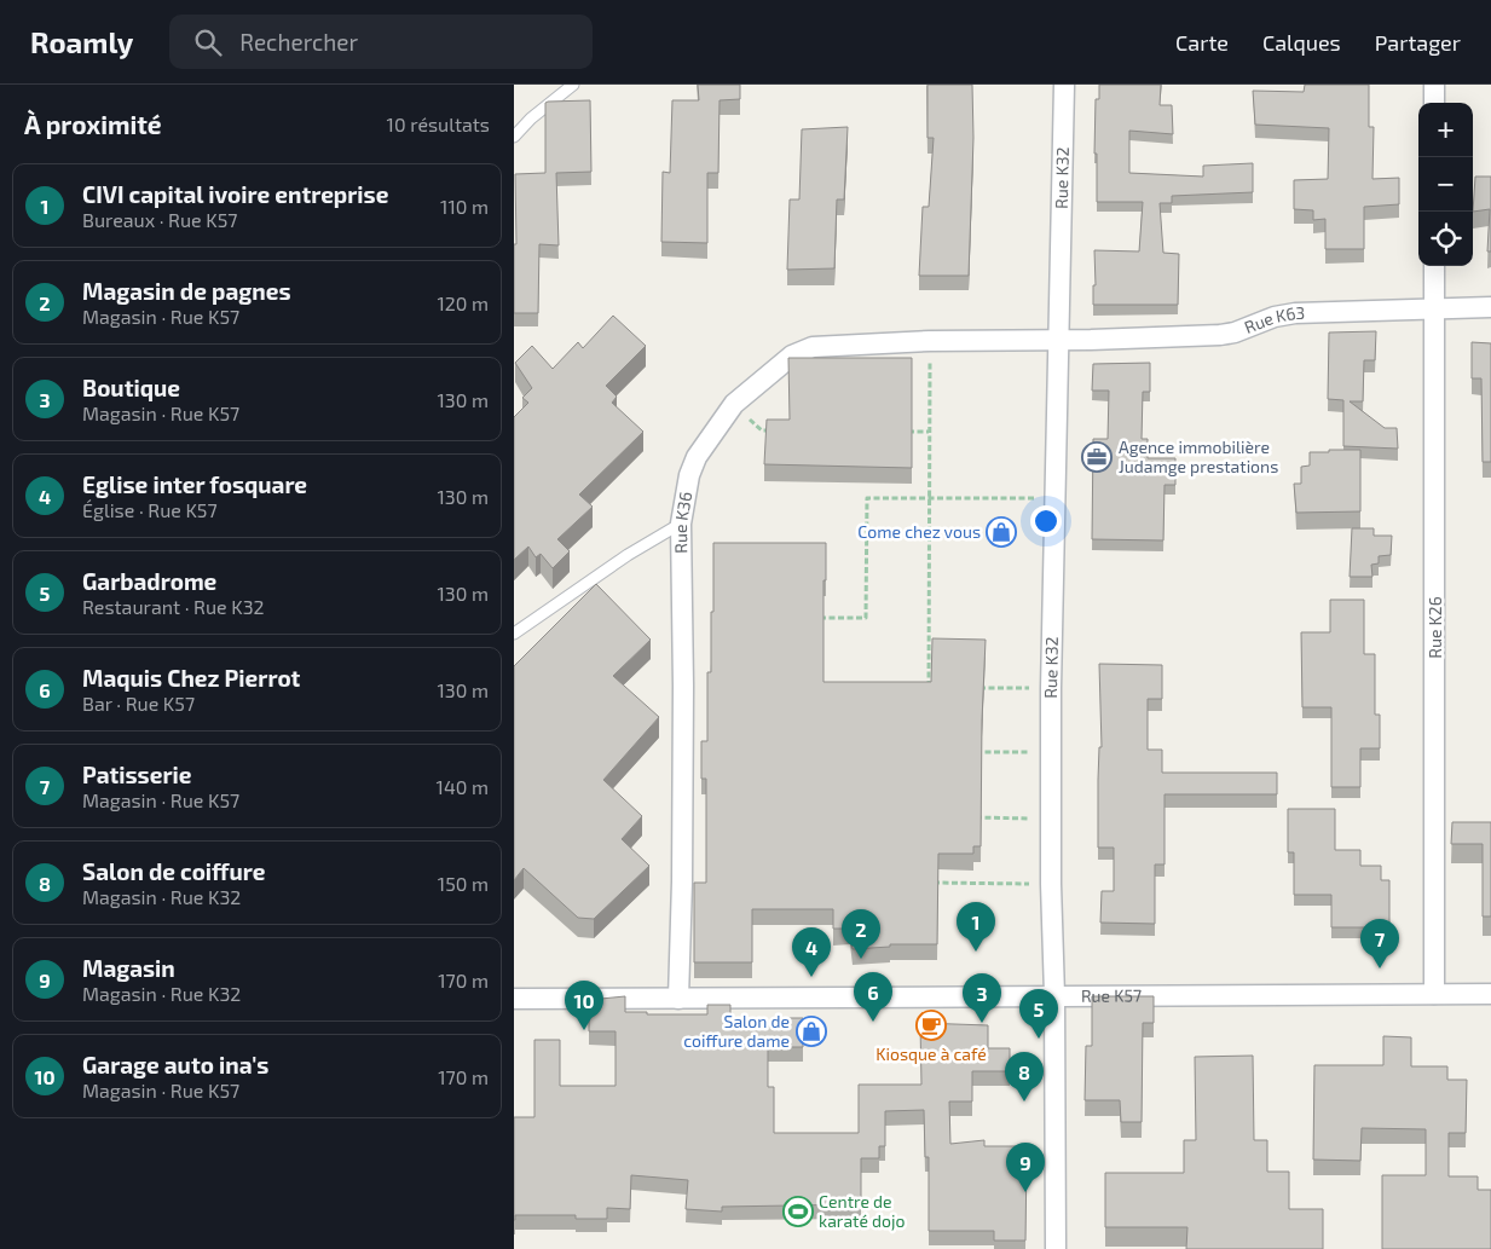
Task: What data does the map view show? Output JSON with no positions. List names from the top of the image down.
{
  "streets": {
    "street": [
      "Rue K32",
      "Rue K63",
      "Rue K36",
      "Rue K26",
      "Rue K57"
    ]
  },
  "crossings": [
    ["Rue K32", "Rue K63"],
    ["Rue K32", "Rue K36"],
    ["Rue K32", "Rue K57"],
    ["Rue K63", "Rue K36"],
    ["Rue K63", "Rue K26"],
    ["Rue K36", "Rue K57"],
    ["Rue K26", "Rue K57"]
  ],
  "places": {
    "office": ["Agence immobilière Judamge prestations"],
    "shop": ["Come chez vous", "Salon de coiffure dame"],
    "cafe": ["Kiosque à café"],
    "sports": ["Centre de karaté dojo"]
  },
  "page": {
    "header": "Roamly",
    "search": "Rechercher",
    "nav": ["Carte", "Calques", "Partager"],
    "heading": ["À proximité", "10 résultats"],
    "map_buttons": ["+", "−"],
    "list": [
      {
        "mark": "1",
        "name": "CIVI capital ivoire entreprise",
        "note": "Bureaux · Rue K57",
        "value": "110 m"
      },
      {
        "mark": "2",
        "name": "Magasin de pagnes",
        "note": "Magasin · Rue K57",
        "value": "120 m"
      },
      {
        "mark": "3",
        "name": "Boutique",
        "note": "Magasin · Rue K57",
        "value": "130 m"
      },
      {
        "mark": "4",
        "name": "Eglise inter fosquare",
        "note": "Église · Rue K57",
        "value": "130 m"
      },
      {
        "mark": "5",
        "name": "Garbadrome",
        "note": "Restaurant · Rue K32",
        "value": "130 m"
      },
      {
        "mark": "6",
        "name": "Maquis Chez Pierrot",
        "note": "Bar · Rue K57",
        "value": "130 m"
      },
      {
        "mark": "7",
        "name": "Patisserie",
        "note": "Magasin · Rue K57",
        "value": "140 m"
      },
      {
        "mark": "8",
        "name": "Salon de coiffure",
        "note": "Magasin · Rue K32",
        "value": "150 m"
      },
      {
        "mark": "9",
        "name": "Magasin",
        "note": "Magasin · Rue K32",
        "value": "170 m"
      },
      {
        "mark": "10",
        "name": "Garage auto ina's",
        "note": "Magasin · Rue K57",
        "value": "170 m"
      }
    ],
    "pins": [
      "1",
      "2",
      "7",
      "4",
      "6",
      "3",
      "10",
      "5",
      "8",
      "9"
    ]
  }
}
